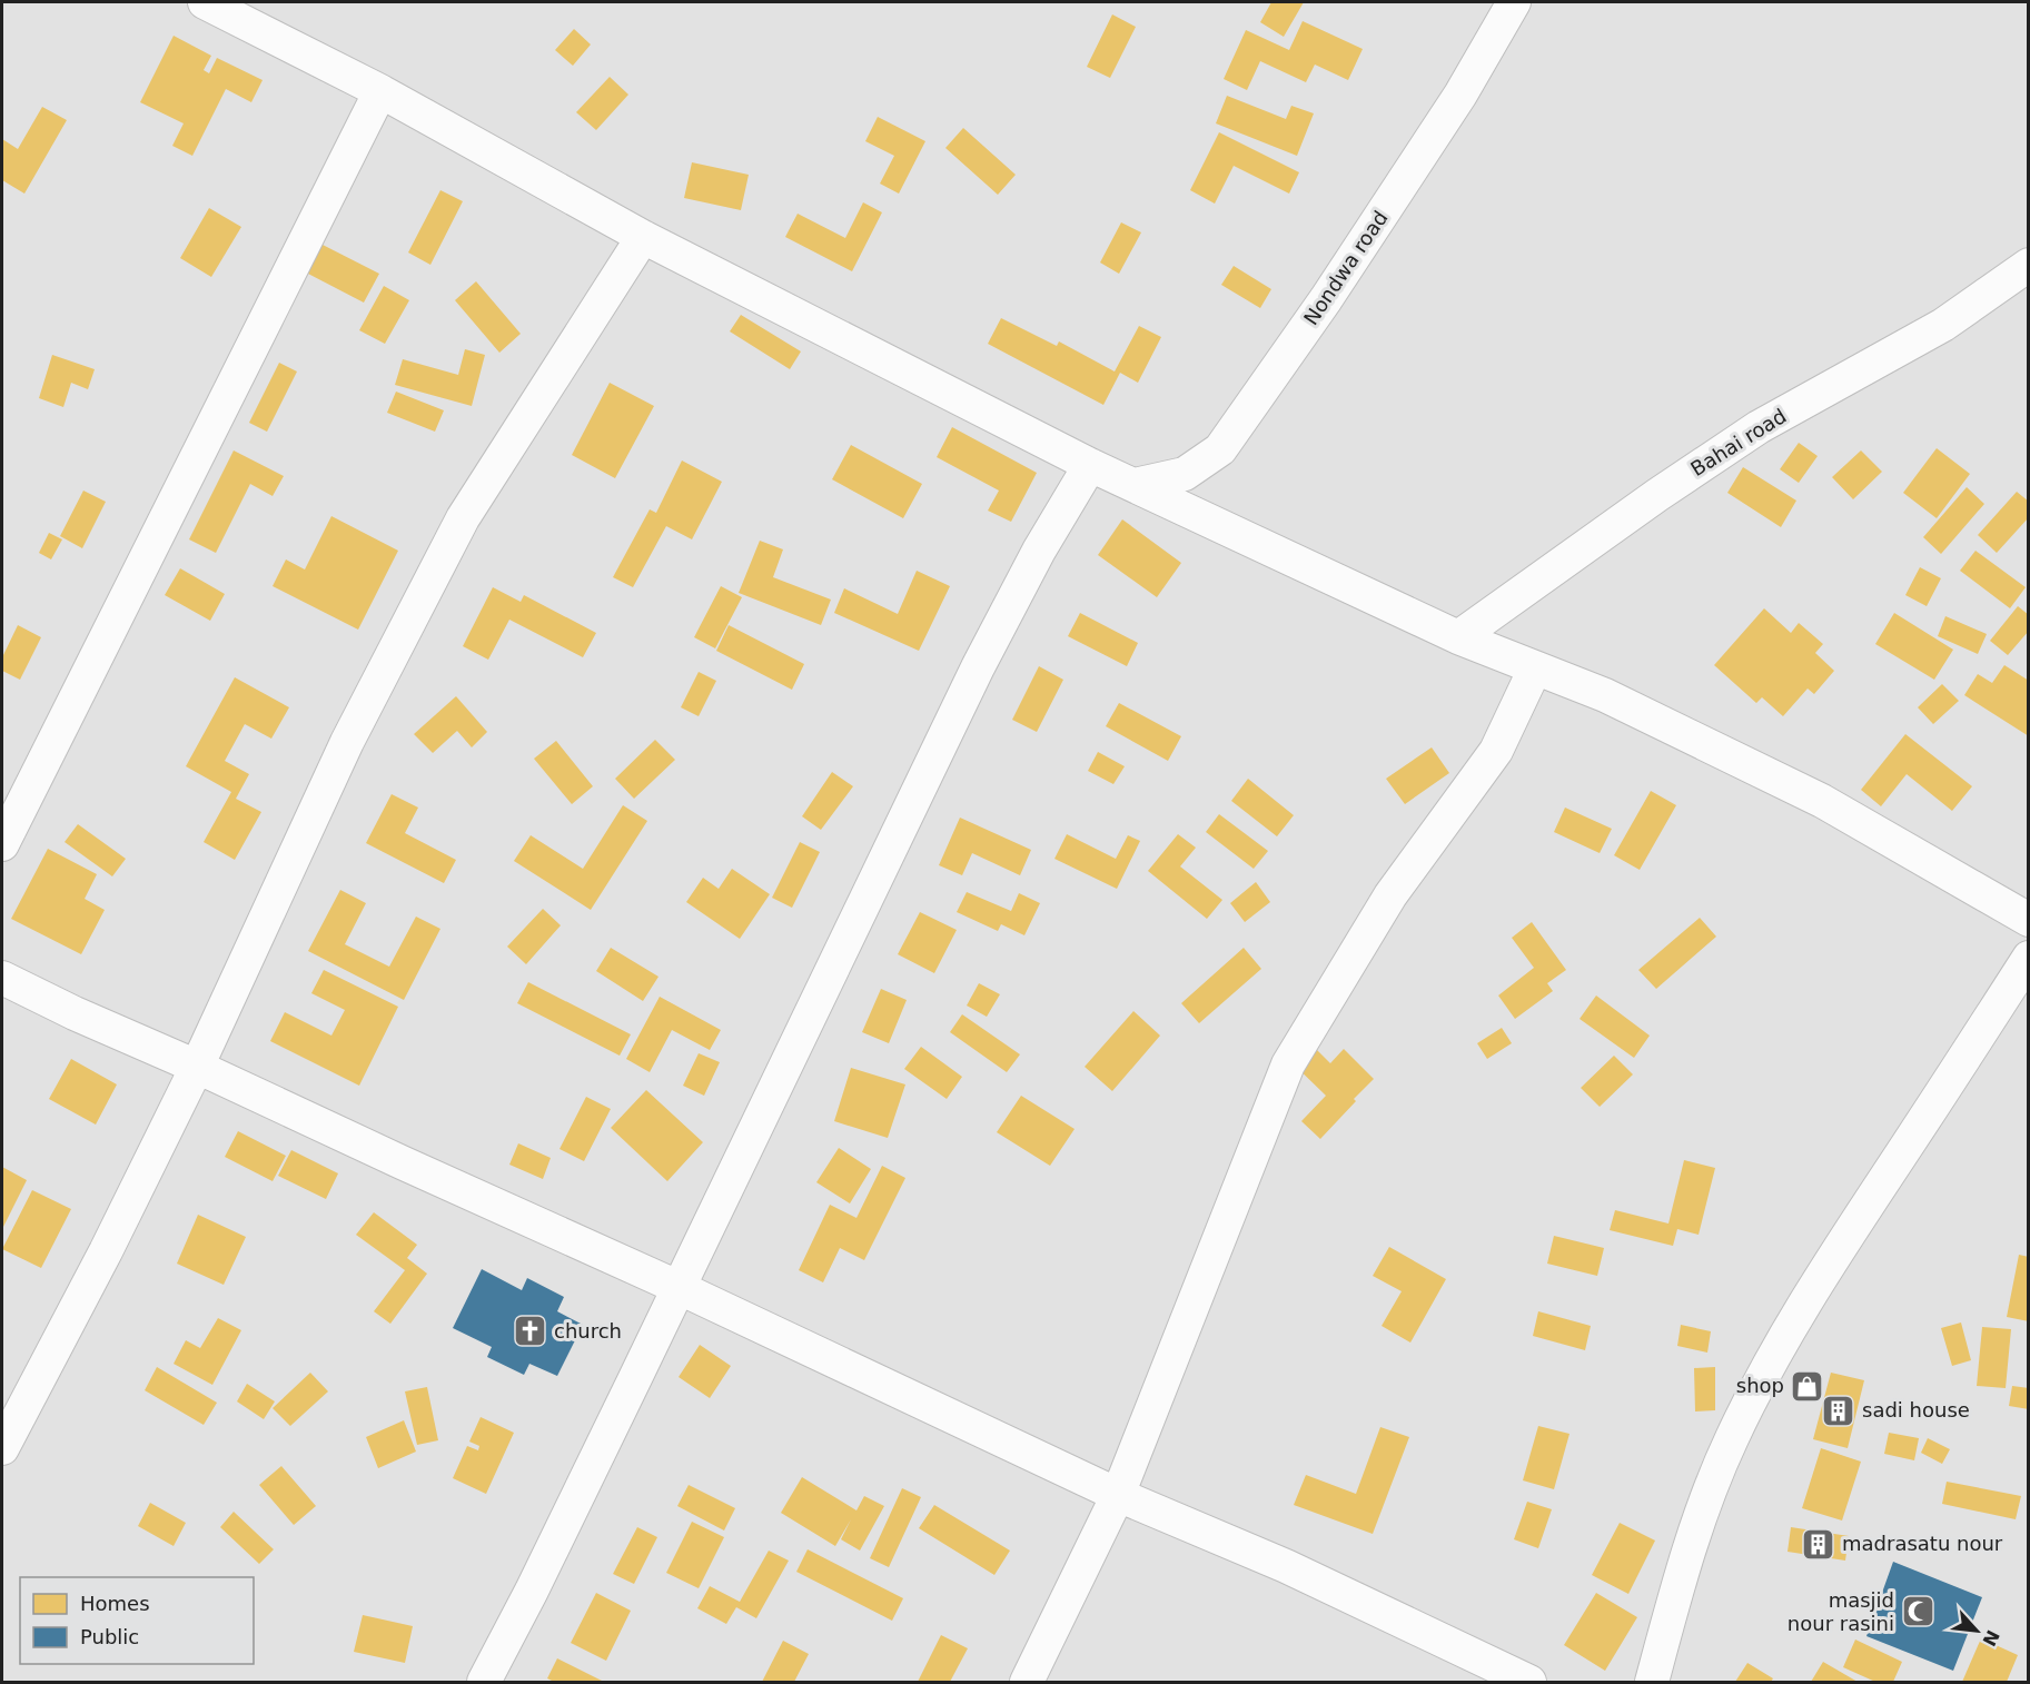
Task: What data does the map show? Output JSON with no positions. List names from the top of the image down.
{
  "streets": {
    "street": ["Nondwa road", "Bahai road"]
  },
  "places": {
    "church": ["church"],
    "shop": ["shop"],
    "building": ["sadi house", "madrasatu nour"],
    "mosque": ["masjid nour rasini"]
  },
  "legend": ["Homes", "Public"],
  "north": "bottom right"
}
